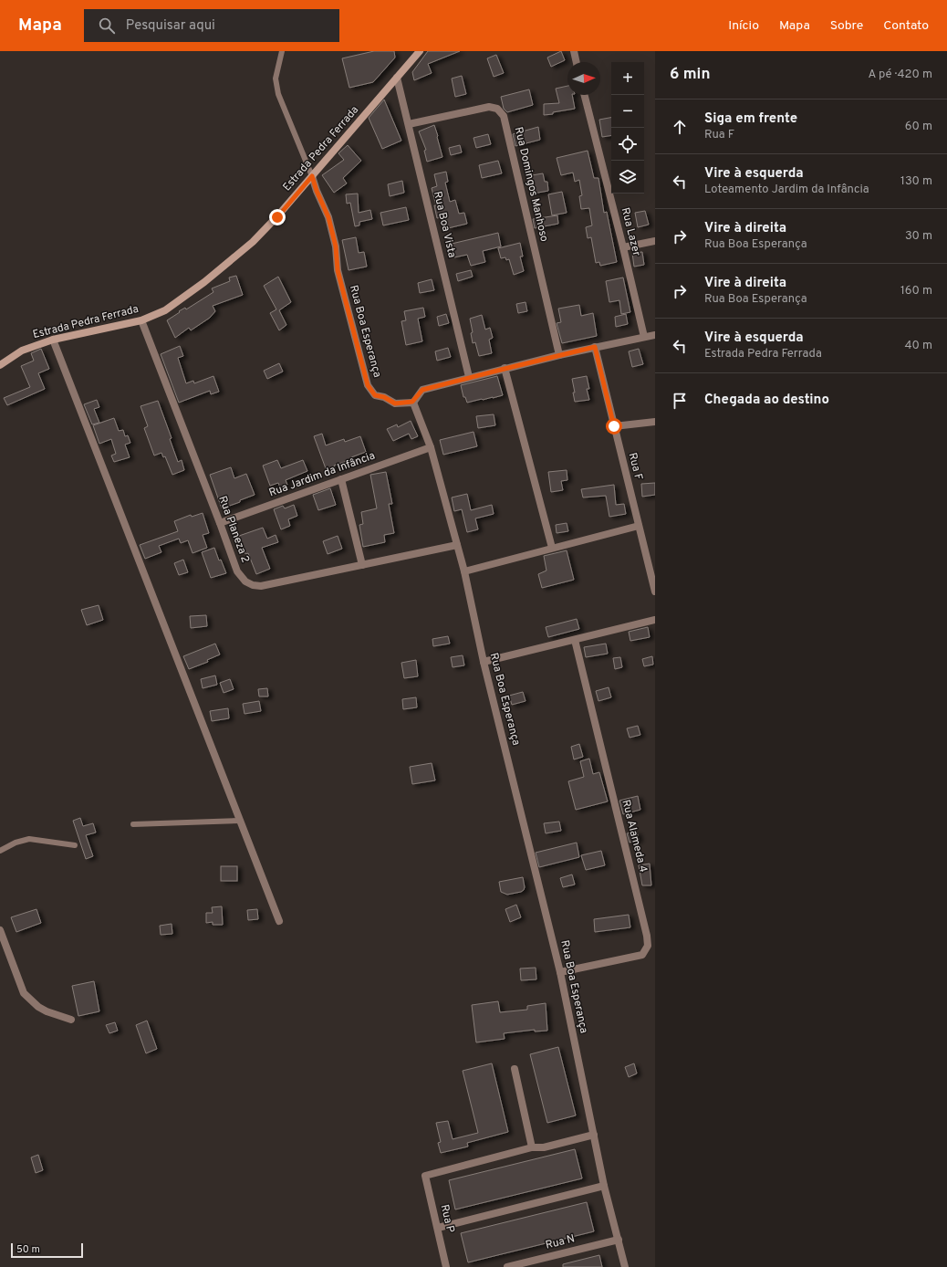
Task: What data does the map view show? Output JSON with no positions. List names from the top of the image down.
{
  "streets": {
    "street": [
      "Estrada Pedra Ferrada",
      "Rua Domingos Manhoso",
      "Rua Boa Vista",
      "Rua Lazer",
      "Rua Boa Esperança",
      "Rua F",
      "Rua Jardim da Infância",
      "Rua Planeza 2",
      "Rua Alameda 4",
      "Rua P",
      "Rua N"
    ]
  },
  "crossings": [
    ["Estrada Pedra Ferrada", "Rua Boa Vista"],
    ["Estrada Pedra Ferrada", "Rua Boa Esperança"],
    ["Estrada Pedra Ferrada", "Rua Planeza 2"],
    ["Rua Domingos Manhoso", "Rua Boa Vista"],
    ["Rua Boa Esperança", "Rua Jardim da Infância"],
    ["Rua Boa Esperança", "Rua Planeza 2"],
    ["Rua Boa Esperança", "Rua Alameda 4"],
    ["Rua Boa Esperança", "Rua N"],
    ["Rua Jardim da Infância", "Rua Planeza 2"]
  ],
  "scale_bar": "50 m",
  "north": "right",
  "page": {
    "header": "Mapa",
    "search": "Pesquisar aqui",
    "nav": [
      "Início",
      "Mapa",
      "Sobre",
      "Contato"
    ],
    "heading": ["6 min", "A pé · 420 m"],
    "map_buttons": ["+", "−"],
    "list": [
      ["Siga em frente", "Rua F", "60 m"],
      ["Vire à esquerda", "Loteamento Jardim da Infância", "130 m"],
      ["Vire à direita", "Rua Boa Esperança", "30 m"],
      ["Vire à direita", "Rua Boa Esperança", "160 m"],
      ["Vire à esquerda", "Estrada Pedra Ferrada", "40 m"],
      "Chegada ao destino"
    ],
    "scale": "50 m"
  }
}
